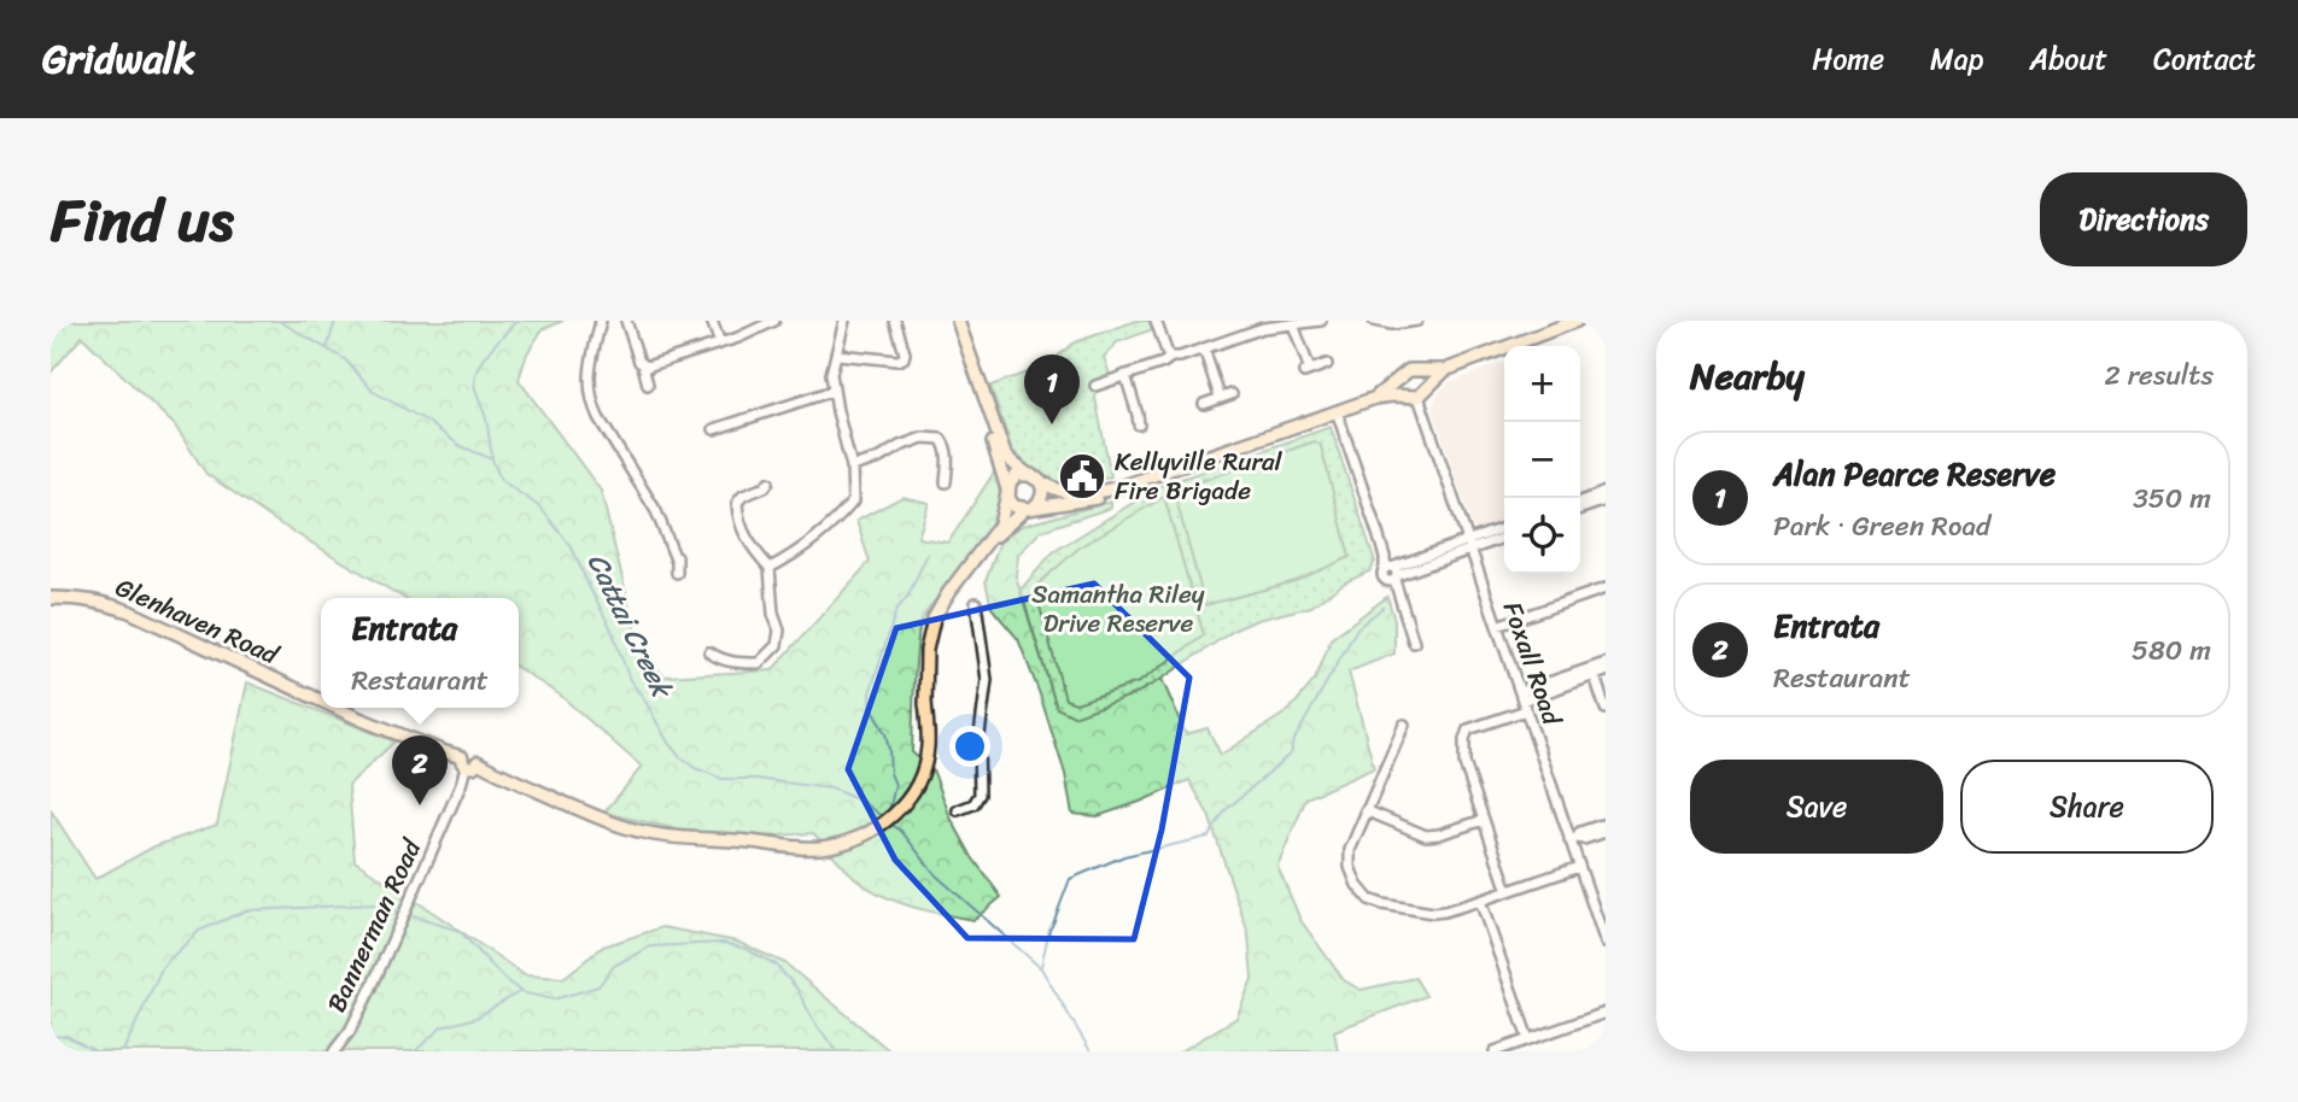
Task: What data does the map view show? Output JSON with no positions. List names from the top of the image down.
{
  "streets": {
    "main road": ["Glenhaven Road"],
    "street": ["Foxall Road", "Bannerman Road"]
  },
  "crossings": [
    ["Glenhaven Road", "Bannerman Road"]
  ],
  "water": ["Cattai Creek"],
  "parks": ["Samantha Riley Drive Reserve"],
  "places": {
    "public building": ["Kellyville Rural Fire Brigade"]
  },
  "page": {
    "header": "Gridwalk",
    "nav": [
      "Home",
      "Map",
      "About",
      "Contact"
    ],
    "title": "Find us",
    "buttons": [
      "Directions",
      ["Save", "Share"]
    ],
    "heading": ["Nearby", "2 results"],
    "map_buttons": ["+", "−"],
    "pins": ["1", "2"],
    "list": [
      {
        "mark": "1",
        "name": "Alan Pearce Reserve",
        "note": "Park · Green Road",
        "value": "350 m"
      },
      {
        "mark": "2",
        "name": "Entrata",
        "note": "Restaurant",
        "value": "580 m"
      }
    ],
    "popup": ["Entrata", "Restaurant"]
  }
}
